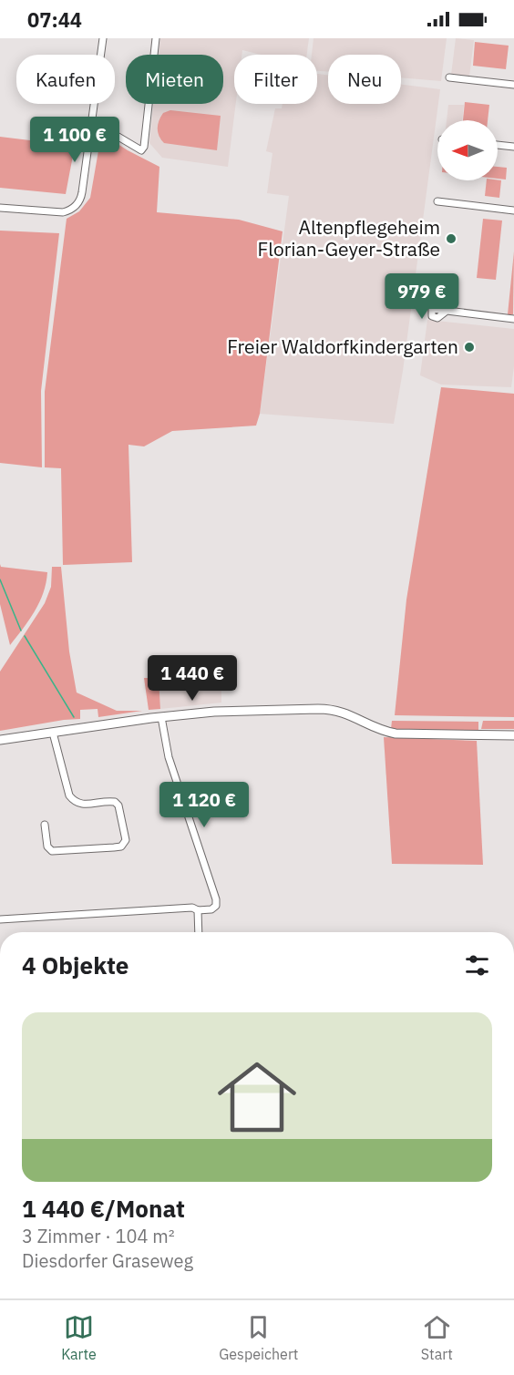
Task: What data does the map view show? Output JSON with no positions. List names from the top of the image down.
{
  "places": ["Altenpflegeheim Florian-Geyer-Straße", "Freier Waldorfkindergarten"],
  "north": "left",
  "page": {
    "status": "07:44",
    "chip": [
      "Kaufen",
      "Mieten",
      "Filter",
      "Neu"
    ],
    "price": [
      "1 100 €",
      "979 €",
      "1 440 €",
      "1 120 €"
    ],
    "heading": "4 Objekte",
    "list": [
      {
        "name": "1 440 €/Monat",
        "note": "3 Zimmer · 104 m² · Diesdorfer Graseweg"
      }
    ],
    "tabs": ["Karte", "Gespeichert", "Start"]
  }
}
